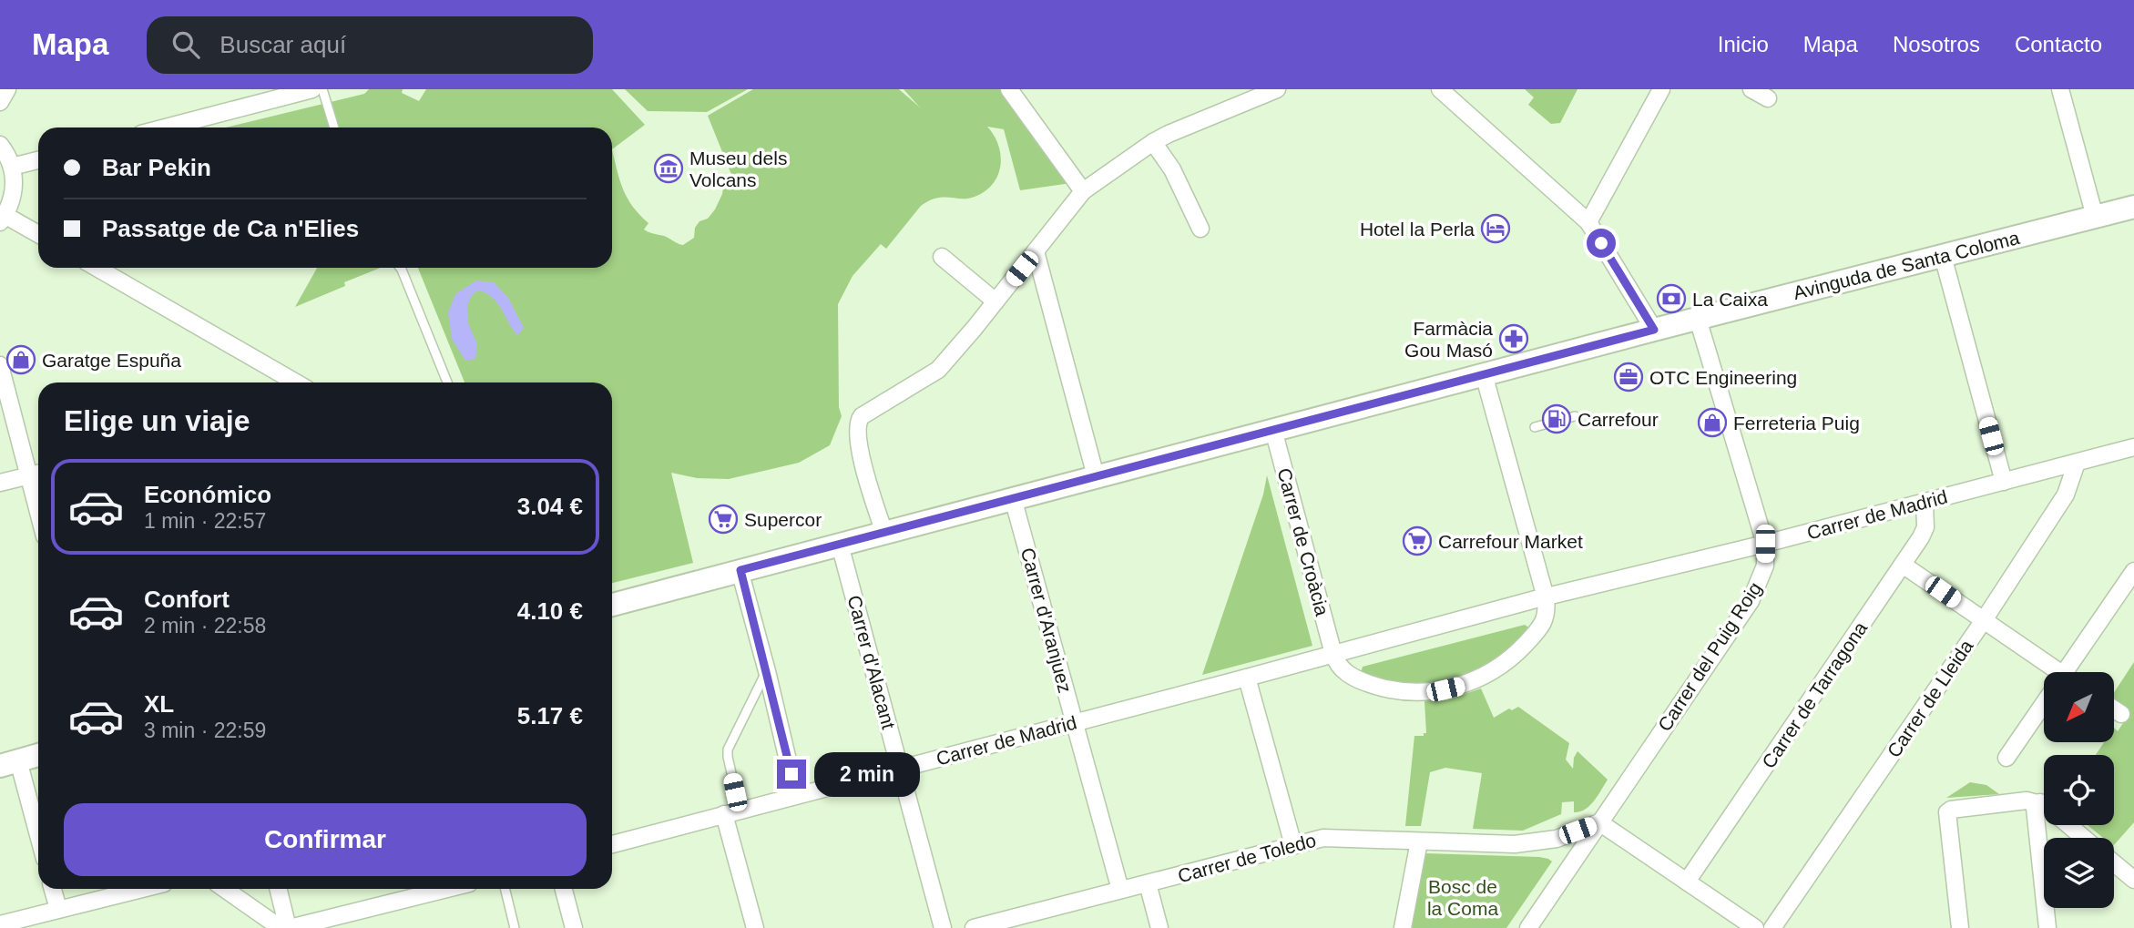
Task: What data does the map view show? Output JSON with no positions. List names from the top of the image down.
{
  "streets": {
    "main road": ["Avinguda de Santa Coloma"],
    "street": [
      "Carrer de Madrid",
      "Carrer de Croàcia",
      "Carrer d'Aranjuez",
      "Carrer del Puig Roig",
      "Carrer d'Alacant",
      "Carrer de Tarragona",
      "Carrer de Lleida",
      "Carrer de Toledo"
    ]
  },
  "crossings": [
    ["Avinguda de Santa Coloma", "Carrer de Croàcia"],
    ["Avinguda de Santa Coloma", "Carrer d'Aranjuez"],
    ["Avinguda de Santa Coloma", "Carrer del Puig Roig"],
    ["Avinguda de Santa Coloma", "Carrer d'Alacant"],
    ["Carrer de Madrid", "Carrer de Croàcia"],
    ["Carrer de Madrid", "Carrer d'Aranjuez"],
    ["Carrer de Madrid", "Carrer del Puig Roig"],
    ["Carrer de Madrid", "Carrer d'Alacant"],
    ["Carrer de Madrid", "Carrer de Tarragona"],
    ["Carrer de Madrid", "Carrer de Lleida"],
    ["Carrer d'Aranjuez", "Carrer de Toledo"],
    ["Carrer del Puig Roig", "Carrer de Toledo"]
  ],
  "parks": ["Bosc de la Coma"],
  "places": {
    "museum": ["Museu dels Volcans"],
    "hotel": ["Hotel la Perla"],
    "bank": ["La Caixa"],
    "pharmacy": ["Farmàcia Gou Masó"],
    "shop": ["Garatge Espuña", "Ferreteria Puig"],
    "office": ["OTC Engineering"],
    "fuel station": ["Carrefour"],
    "supermarket": ["Supercor", "Carrefour Market"]
  },
  "north": "bottom left",
  "page": {
    "header": "Mapa",
    "search": "Buscar aquí",
    "nav": [
      "Inicio",
      "Mapa",
      "Nosotros",
      "Contacto"
    ],
    "banner": ["Bar Pekin", "Passatge de Ca n'Elies"],
    "heading": "Elige un viaje",
    "list": [
      {
        "name": "Económico",
        "note": "1 min · 22:57",
        "value": "3.04 €"
      },
      {
        "name": "Confort",
        "note": "2 min · 22:58",
        "value": "4.10 €"
      },
      {
        "name": "XL",
        "note": "3 min · 22:59",
        "value": "5.17 €"
      }
    ],
    "bubble": "2 min",
    "buttons": "Confirmar"
  }
}
